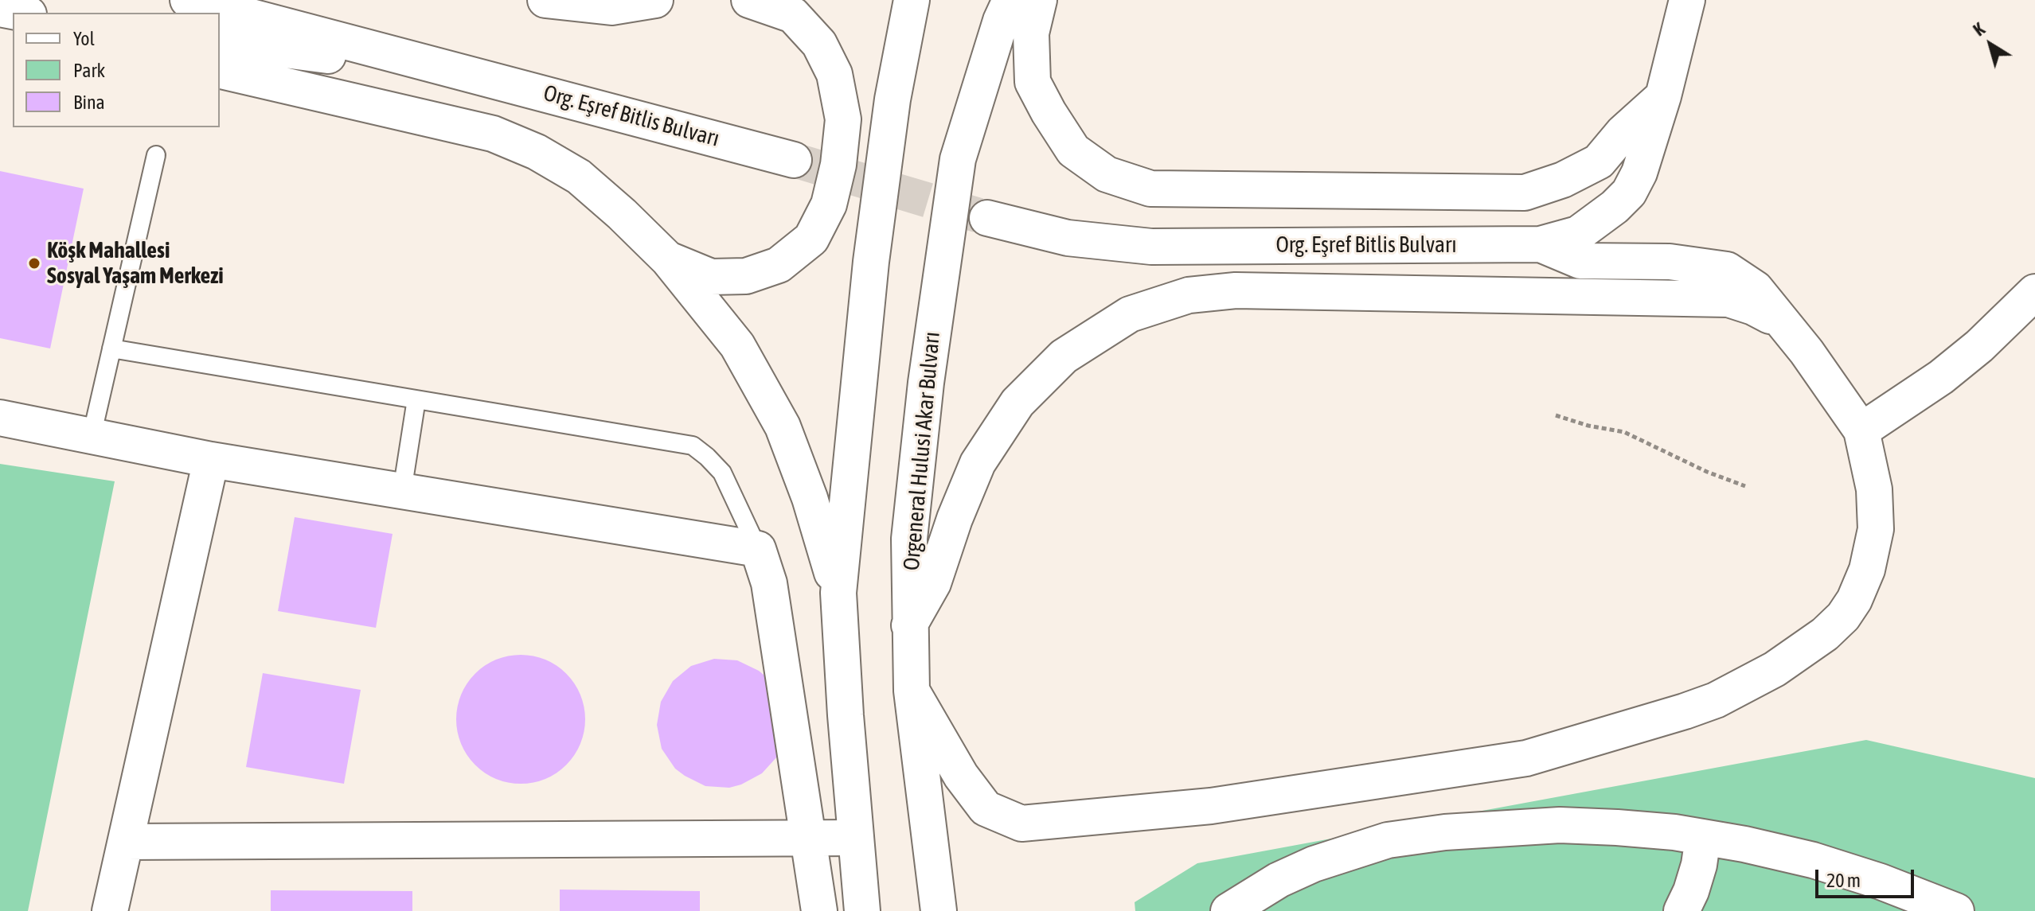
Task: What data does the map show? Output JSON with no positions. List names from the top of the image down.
{
  "streets": {
    "main road": ["Org. Eşref Bitlis Bulvarı", "Orgeneral Hulusi Akar Bulvarı"]
  },
  "places": ["Köşk Mahallesi Sosyal Yaşam Merkezi"],
  "legend": ["Yol", "Park", "Bina"],
  "scale_bar": "20 m",
  "north": "top left"
}
